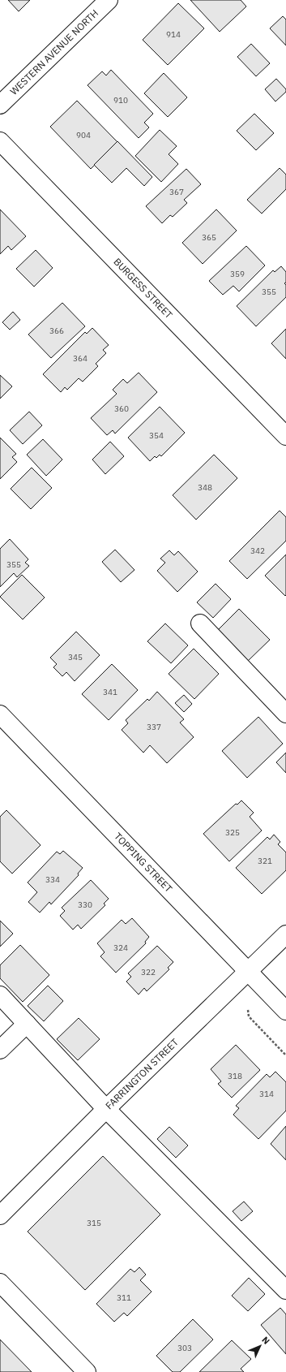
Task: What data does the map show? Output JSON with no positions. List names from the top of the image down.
{
  "streets": {
    "street": [
      "WESTERN AVENUE NORTH",
      "BURGESS STREET",
      "TOPPING STREET",
      "FARRINGTON STREET"
    ]
  },
  "crossings": [
    ["TOPPING STREET", "FARRINGTON STREET"]
  ],
  "house_numbers": [
    "914",
    "910",
    "904",
    "367",
    "365",
    "359",
    "355",
    "366",
    "364",
    "360",
    "354",
    "348",
    "342",
    "355",
    "345",
    "341",
    "337",
    "325",
    "321",
    "334",
    "330",
    "324",
    "322",
    "318",
    "314",
    "315",
    "311",
    "303"
  ],
  "north": "top right"
}
